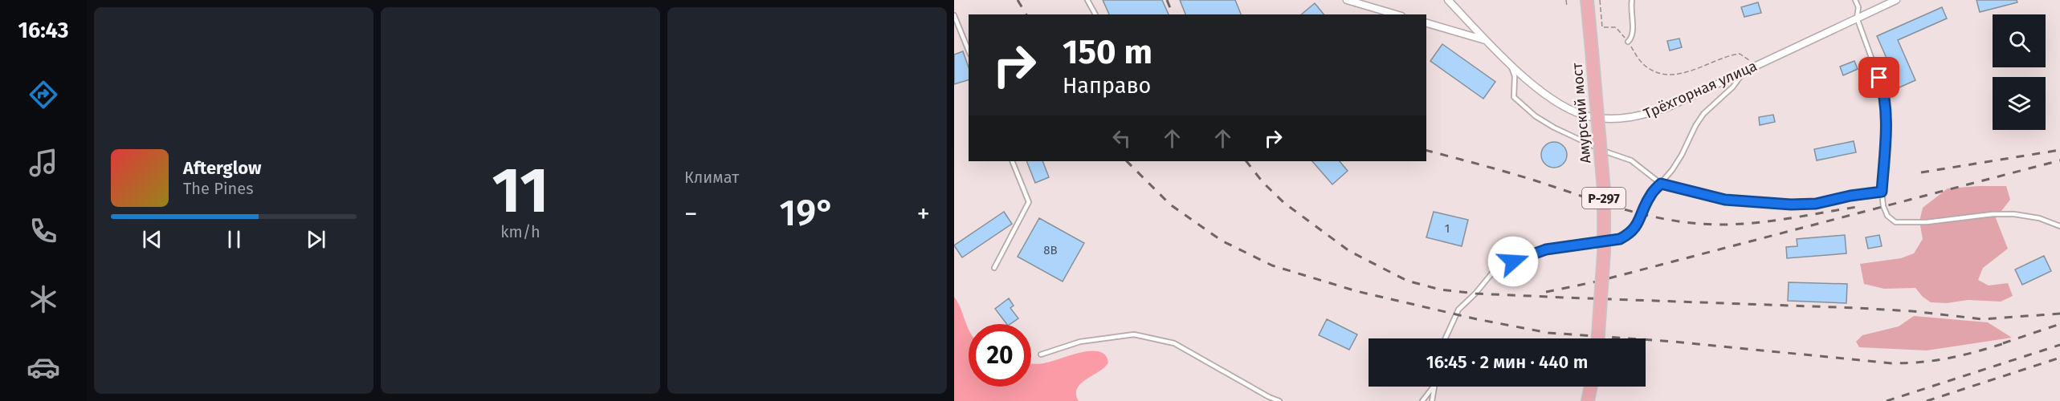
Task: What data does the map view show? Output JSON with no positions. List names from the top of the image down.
{
  "streets": {
    "highway": ["Амурский мост", "Р-297"],
    "street": ["Трёхгорная улица"]
  },
  "house_numbers": ["1", "8В"],
  "page": {
    "tabs": "16:43",
    "tile": [
      ["11", "km/h"],
      "Климат"
    ],
    "turn": ["150 m", "Направо"],
    "song": ["Afterglow", "The Pines"],
    "heat": ["−", "19°", "+"],
    "limit": "20",
    "trip": "16:45 · 2 мин · 440 m"
  }
}
